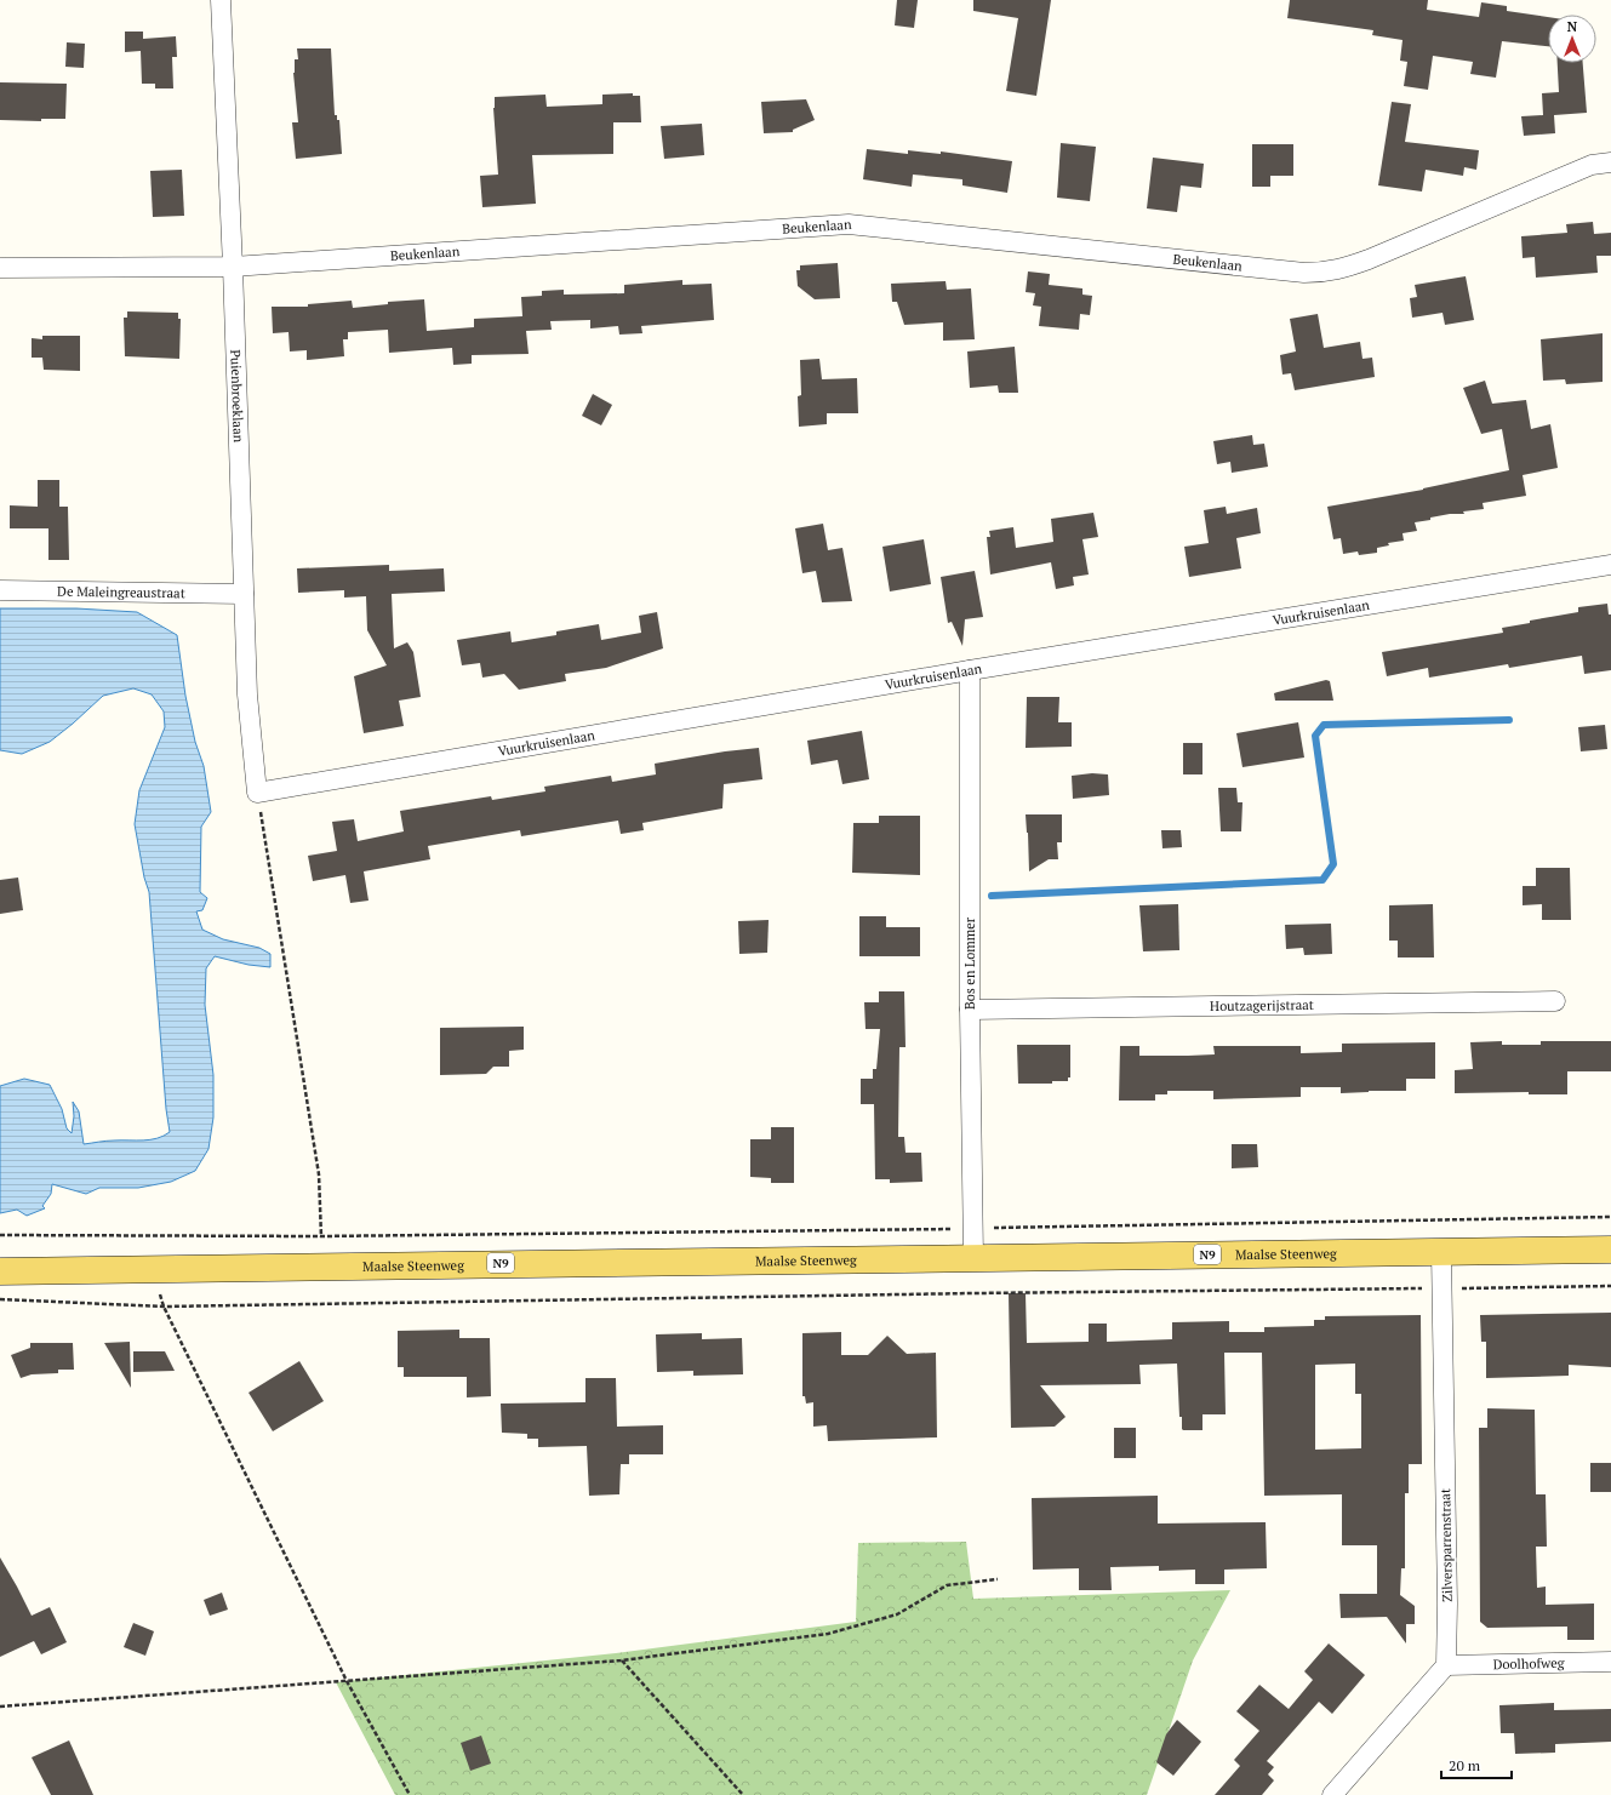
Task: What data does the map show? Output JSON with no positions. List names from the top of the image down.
{
  "streets": {
    "main road": ["N9", "Maalse Steenweg"],
    "street": [
      "Beukenlaan",
      "Puienbroeklaan",
      "De Maleingreaustraat",
      "Vuurkruisenlaan",
      "Bos en Lommer",
      "Houtzagerijstraat",
      "Zilversparrenstraat",
      "Doolhofweg"
    ]
  },
  "crossings": [
    ["Beukenlaan", "Puienbroeklaan"],
    ["Puienbroeklaan", "De Maleingreaustraat"],
    ["Puienbroeklaan", "Vuurkruisenlaan"],
    ["Vuurkruisenlaan", "Bos en Lommer"],
    ["Bos en Lommer", "Houtzagerijstraat"],
    ["Bos en Lommer", "Maalse Steenweg"],
    ["Maalse Steenweg", "Zilversparrenstraat"],
    ["Zilversparrenstraat", "Doolhofweg"]
  ],
  "scale_bar": "20 m",
  "north": "top"
}
